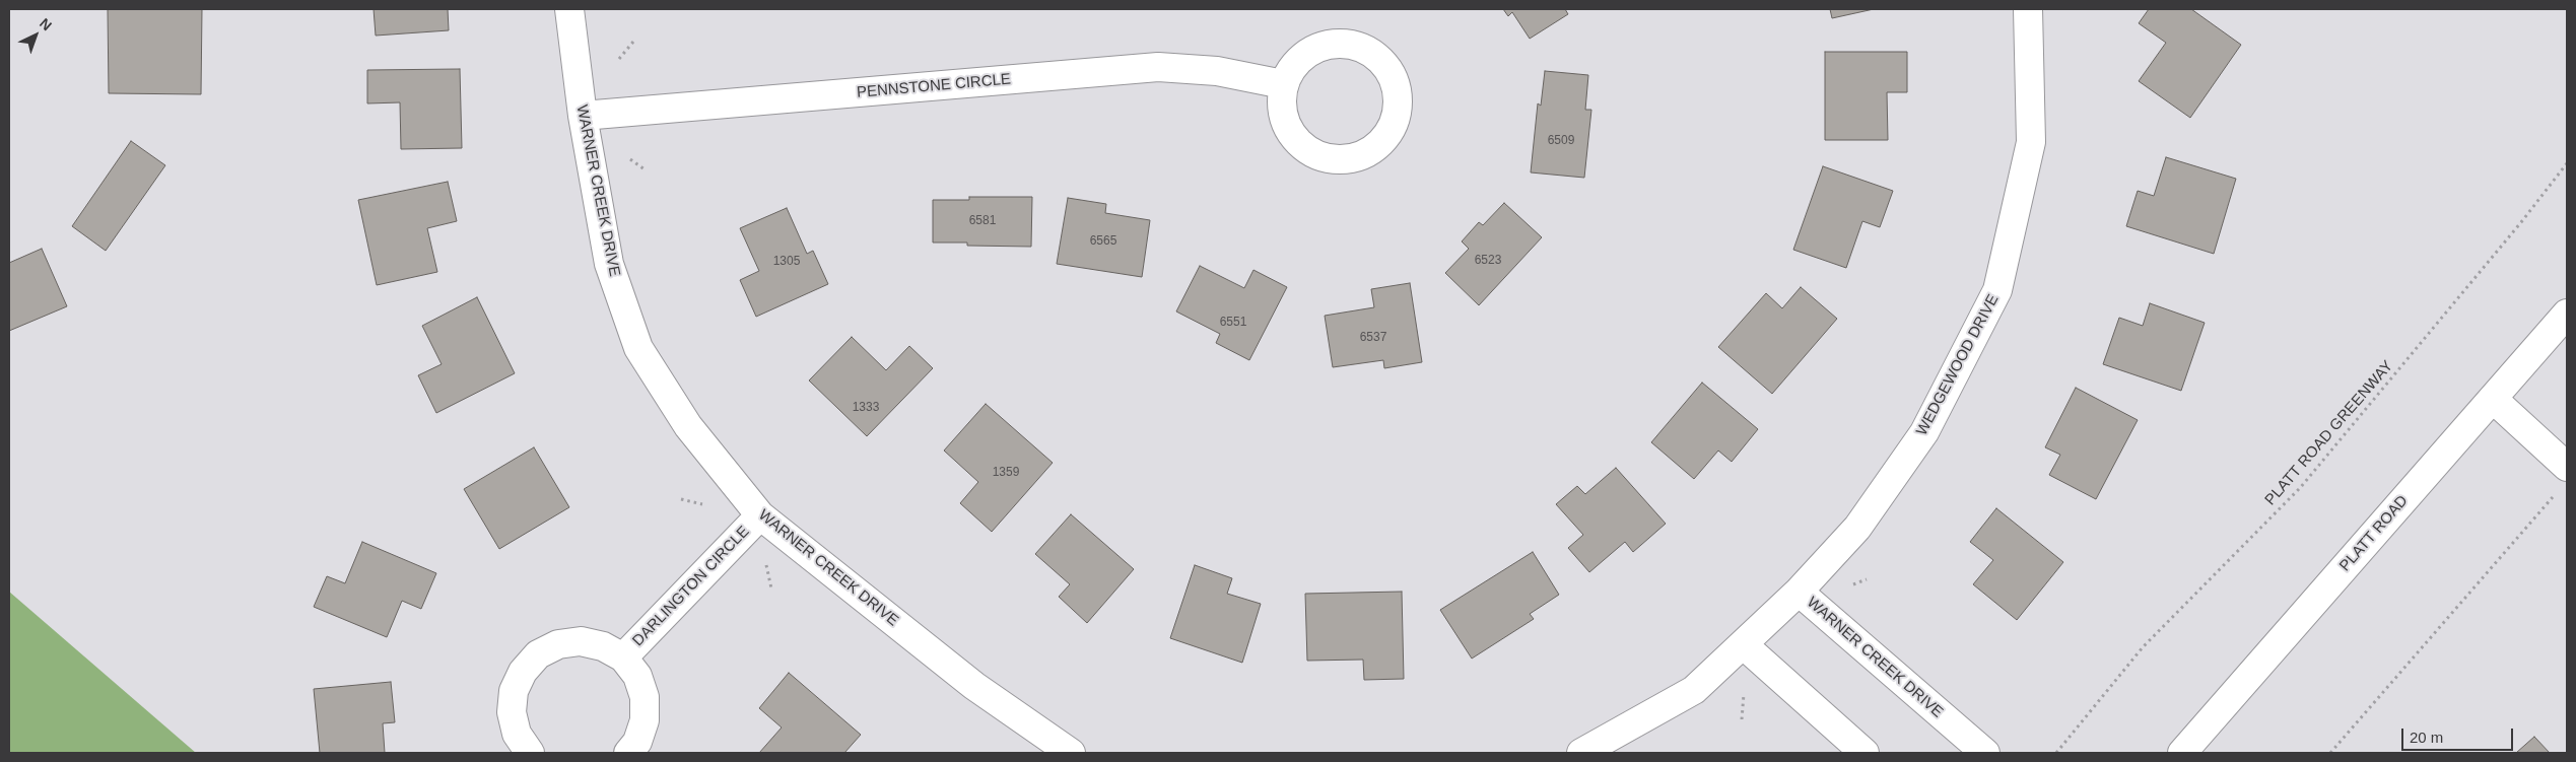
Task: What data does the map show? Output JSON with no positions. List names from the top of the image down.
{
  "streets": {
    "street": [
      "PENNSTONE CIRCLE",
      "WARNER CREEK DRIVE",
      "WEDGEWOOD DRIVE",
      "PLATT ROAD",
      "DARLINGTON CIRCLE"
    ],
    "path": ["PLATT ROAD GREENWAY"]
  },
  "crossings": [
    ["PENNSTONE CIRCLE", "WARNER CREEK DRIVE"],
    ["WARNER CREEK DRIVE", "WEDGEWOOD DRIVE"],
    ["WARNER CREEK DRIVE", "DARLINGTON CIRCLE"]
  ],
  "house_numbers": [
    "6509",
    "6581",
    "6565",
    "6523",
    "1305",
    "6551",
    "6537",
    "1333",
    "1359"
  ],
  "scale_bar": "20 m",
  "north": "top right"
}
